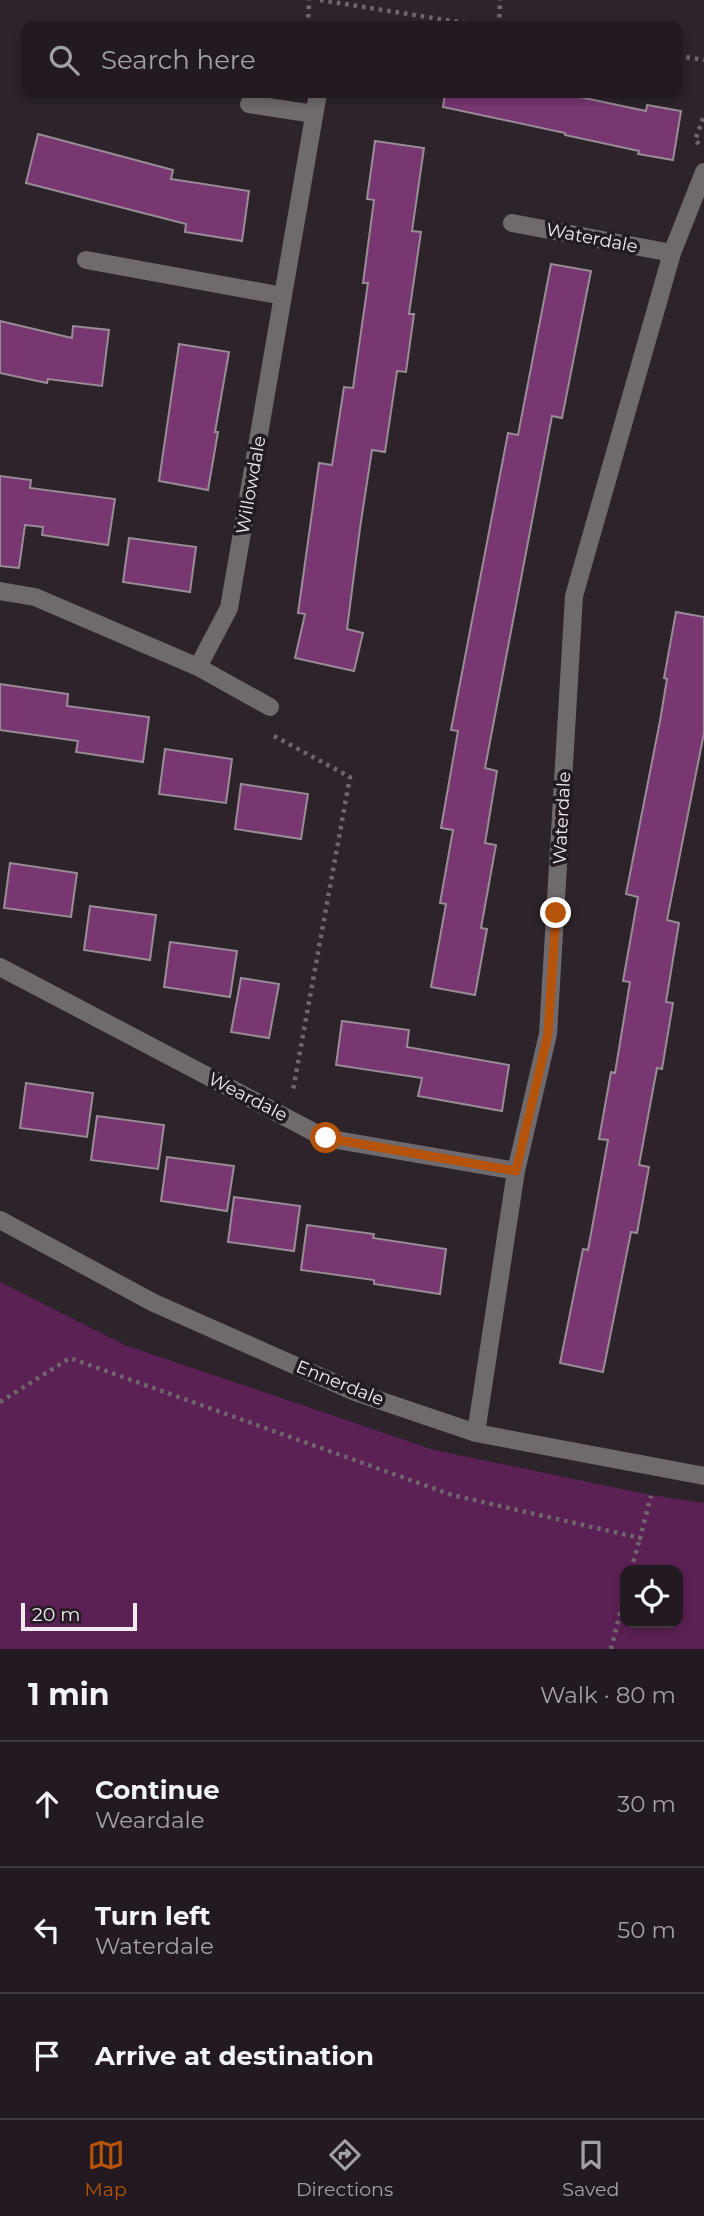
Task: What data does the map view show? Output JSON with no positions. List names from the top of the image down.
{
  "streets": {
    "street": [
      "Waterdale",
      "Willowdale",
      "Weardale",
      "Ennerdale"
    ]
  },
  "crossings": [
    ["Waterdale", "Weardale"],
    ["Waterdale", "Ennerdale"]
  ],
  "scale_bar": "20 m",
  "page": {
    "search": "Search here",
    "scale": "20 m",
    "heading": ["1 min", "Walk · 80 m"],
    "list": [
      ["Continue", "Weardale", "30 m"],
      ["Turn left", "Waterdale", "50 m"],
      "Arrive at destination"
    ],
    "nav": ["Map", "Directions", "Saved"]
  }
}
